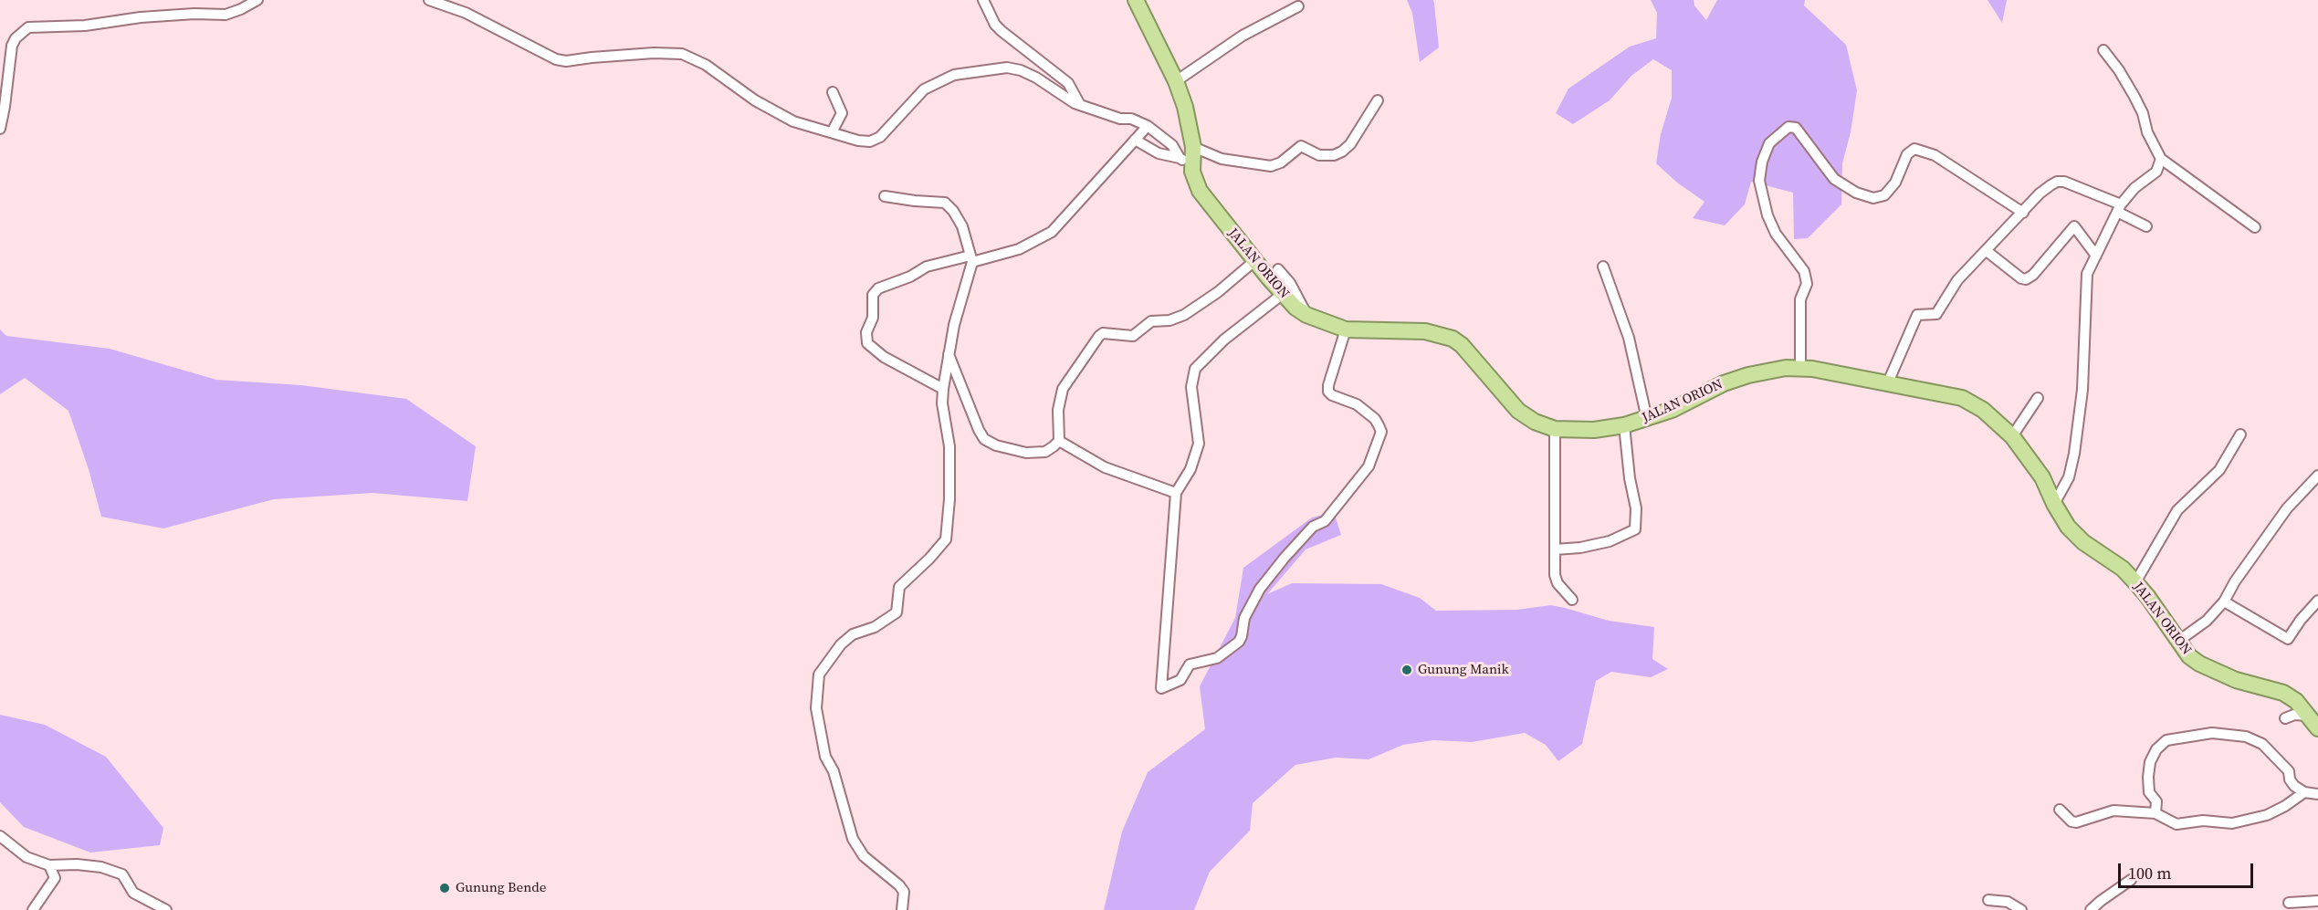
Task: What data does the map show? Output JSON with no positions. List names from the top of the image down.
{
  "streets": {
    "highway": ["JALAN ORION"]
  },
  "places": ["Gunung Manik", "Gunung Bende"],
  "scale_bar": "100 m"
}
